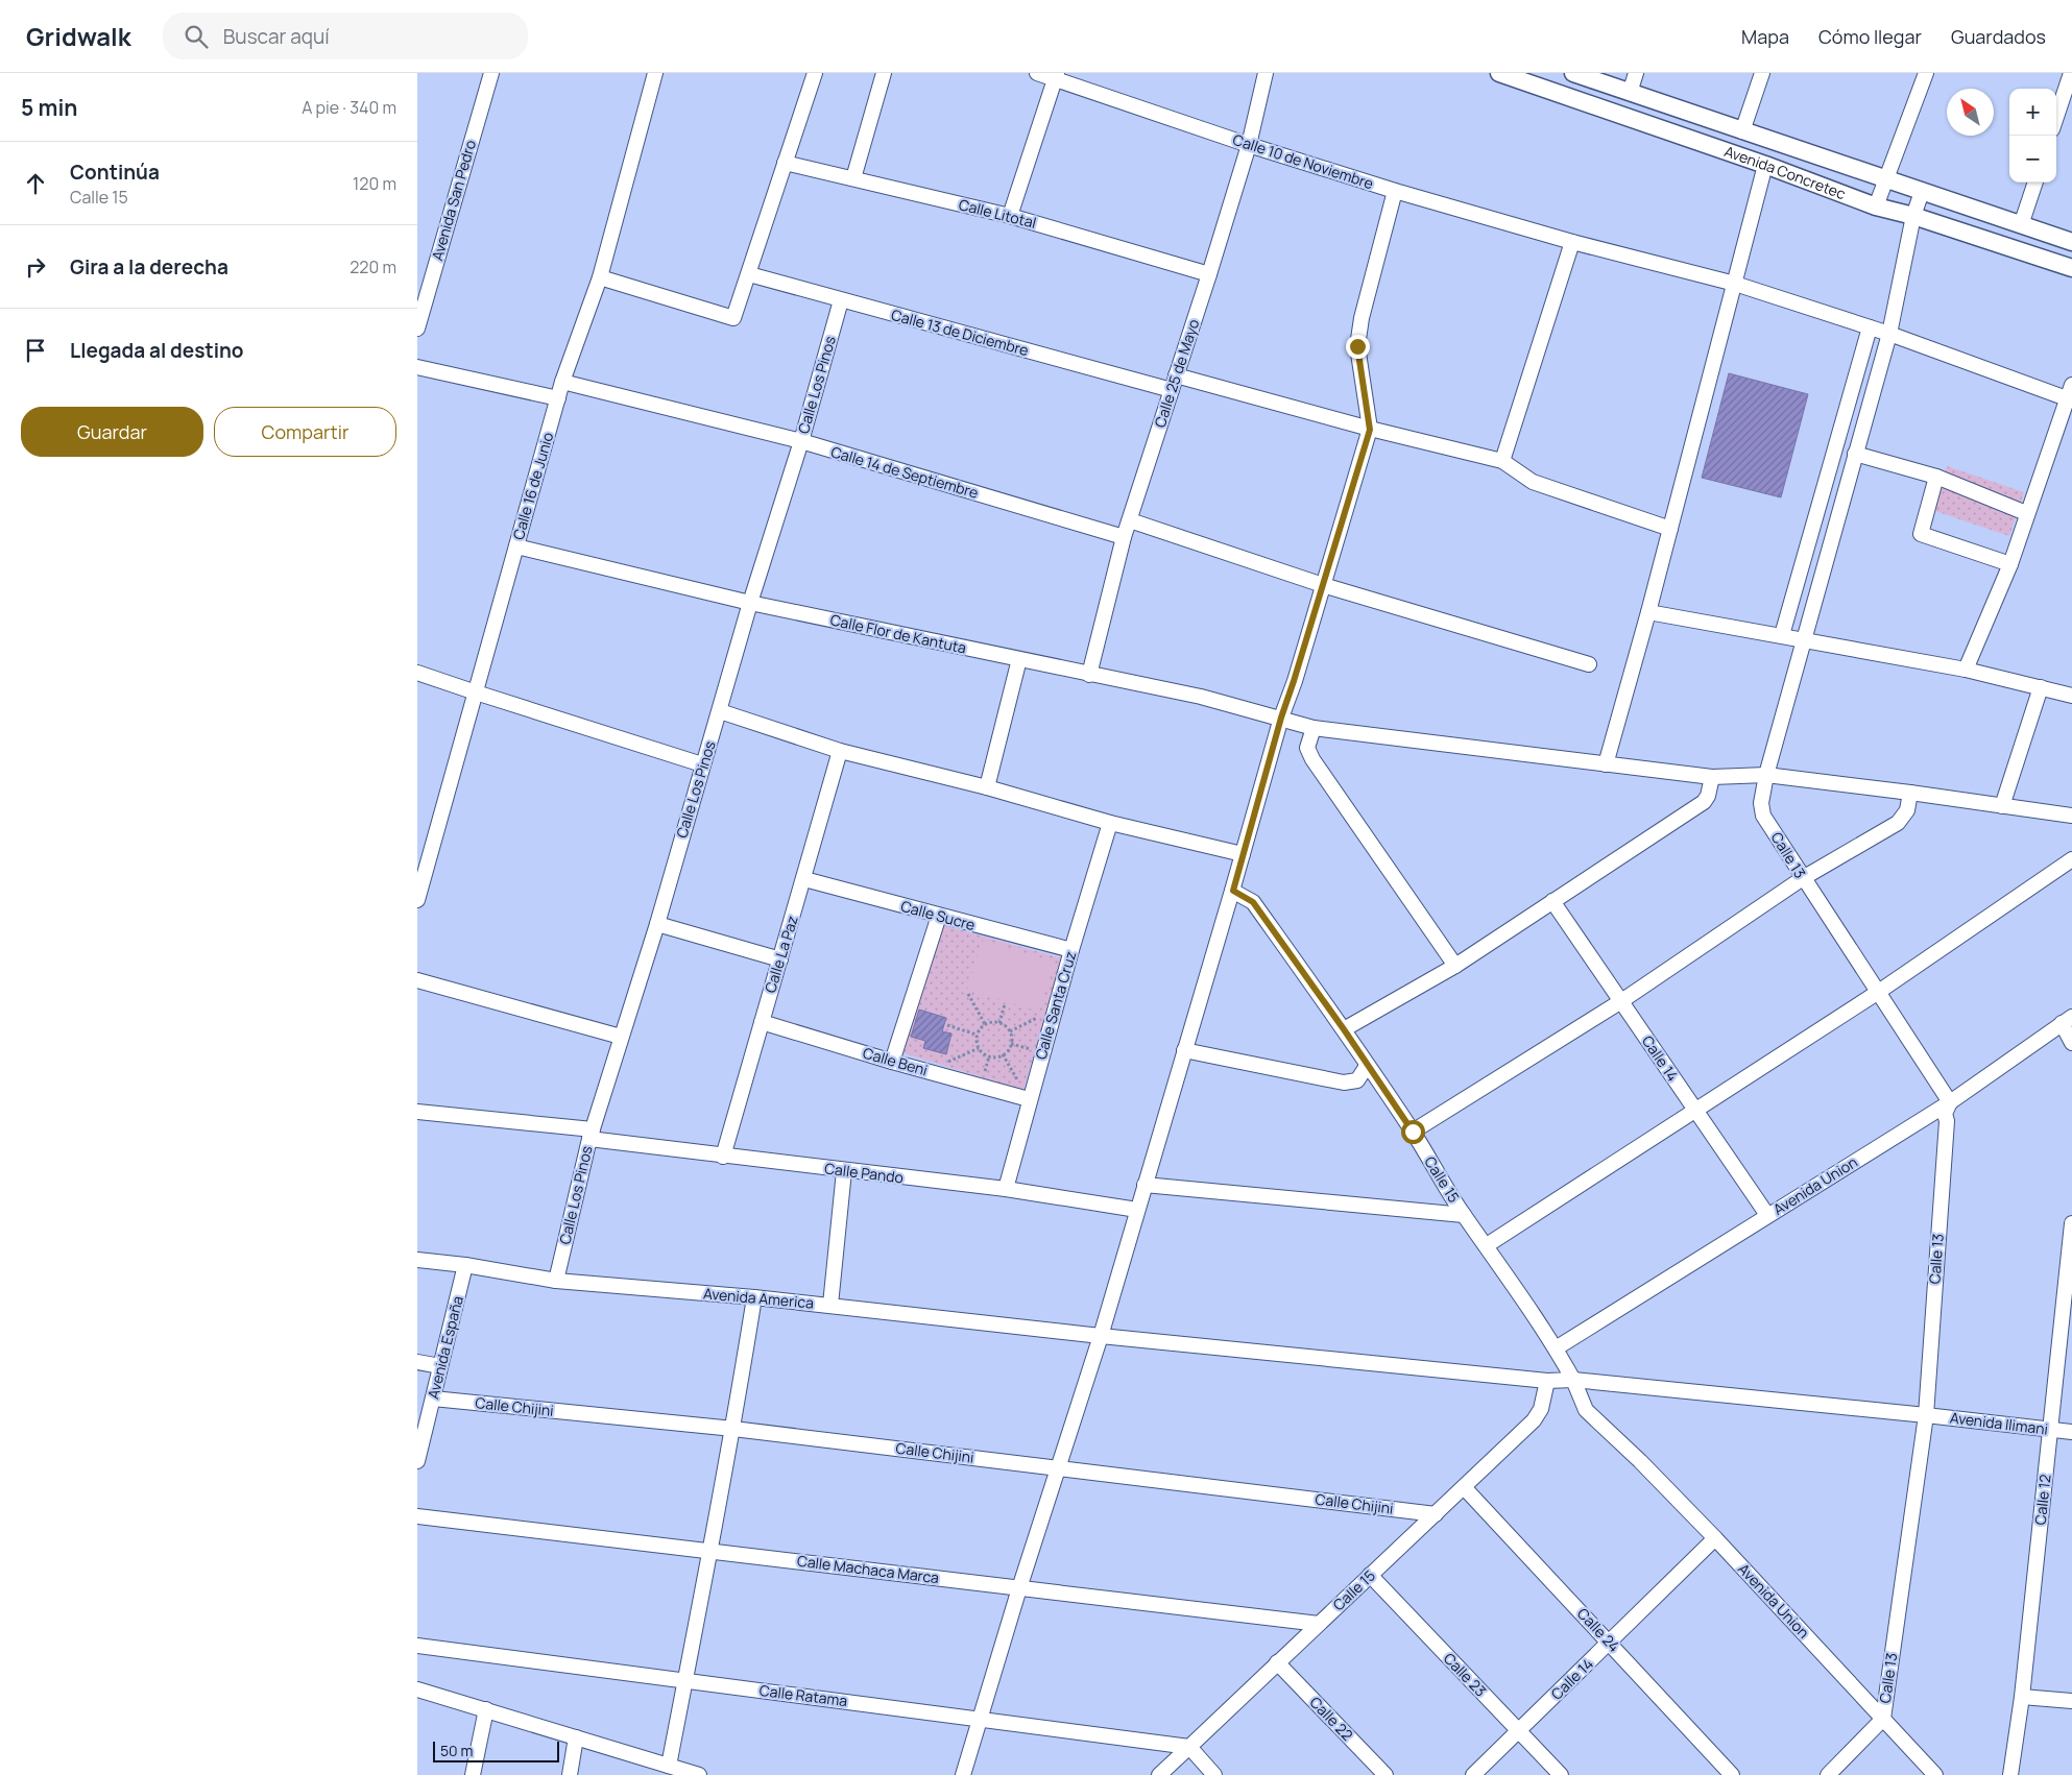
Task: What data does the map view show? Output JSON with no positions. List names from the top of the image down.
{
  "streets": {
    "street": [
      "Calle 10 de Noviembre",
      "Avenida Concretec",
      "Avenida San Pedro",
      "Calle Litotal",
      "Calle 13 de Diciembre",
      "Calle 25 de Mayo",
      "Calle Los Pinos",
      "Calle 14 de Septiembre",
      "Calle 16 de Junio",
      "Calle Flor de Kantuta",
      "Calle 13",
      "Calle Sucre",
      "Calle La Paz",
      "Calle Santa Cruz",
      "Calle 14",
      "Calle Beni",
      "Calle Pando",
      "Calle 15",
      "Avenida Union",
      "Avenida America",
      "Avenida España",
      "Calle Chijini",
      "Avenida Ilimani",
      "Calle 12",
      "Calle Machaca Marca",
      "Calle 24",
      "Calle 23",
      "Calle Ratama",
      "Calle 22"
    ]
  },
  "crossings": [
    ["Calle 10 de Noviembre", "Calle 25 de Mayo"],
    ["Calle 10 de Noviembre", "Calle 13"],
    ["Avenida Concretec", "Calle 13"],
    ["Calle Litotal", "Calle 25 de Mayo"],
    ["Calle 13 de Diciembre", "Calle 25 de Mayo"],
    ["Calle 13 de Diciembre", "Calle Los Pinos"],
    ["Calle 25 de Mayo", "Calle 14 de Septiembre"],
    ["Calle 25 de Mayo", "Calle Flor de Kantuta"],
    ["Calle Los Pinos", "Calle 14 de Septiembre"],
    ["Calle Los Pinos", "Calle Flor de Kantuta"],
    ["Calle Los Pinos", "Calle Pando"],
    ["Calle Los Pinos", "Avenida America"],
    ["Calle 14 de Septiembre", "Calle 16 de Junio"],
    ["Calle 16 de Junio", "Calle Flor de Kantuta"],
    ["Calle Flor de Kantuta", "Calle 13"],
    ["Calle 13", "Avenida Union"],
    ["Calle 13", "Avenida Ilimani"],
    ["Calle Sucre", "Calle La Paz"],
    ["Calle Sucre", "Calle Santa Cruz"],
    ["Calle La Paz", "Calle Beni"],
    ["Calle La Paz", "Calle Pando"],
    ["Calle Santa Cruz", "Calle Beni"],
    ["Calle Santa Cruz", "Calle Pando"],
    ["Calle 14", "Avenida Union"],
    ["Calle 14", "Calle 24"],
    ["Calle 14", "Calle 23"],
    ["Calle 15", "Avenida Union"],
    ["Calle 15", "Avenida America"],
    ["Calle 15", "Calle Chijini"],
    ["Calle 15", "Avenida Ilimani"],
    ["Calle 15", "Calle Machaca Marca"],
    ["Calle 15", "Calle 24"],
    ["Calle 15", "Calle 23"],
    ["Calle 15", "Calle Ratama"],
    ["Calle 15", "Calle 22"],
    ["Avenida Union", "Avenida Ilimani"],
    ["Avenida America", "Avenida España"],
    ["Avenida America", "Avenida Ilimani"],
    ["Avenida España", "Calle Chijini"],
    ["Avenida Ilimani", "Calle 12"]
  ],
  "scale_bar": "50 m",
  "north": "top left",
  "page": {
    "header": "Gridwalk",
    "search": "Buscar aquí",
    "nav": ["Mapa", "Cómo llegar", "Guardados"],
    "heading": ["5 min", "A pie · 340 m"],
    "map_buttons": ["+", "−"],
    "list": [
      ["Continúa", "Calle 15", "120 m"],
      ["Gira a la derecha", "220 m"],
      "Llegada al destino"
    ],
    "buttons": ["Guardar", "Compartir"],
    "scale": "50 m"
  }
}
